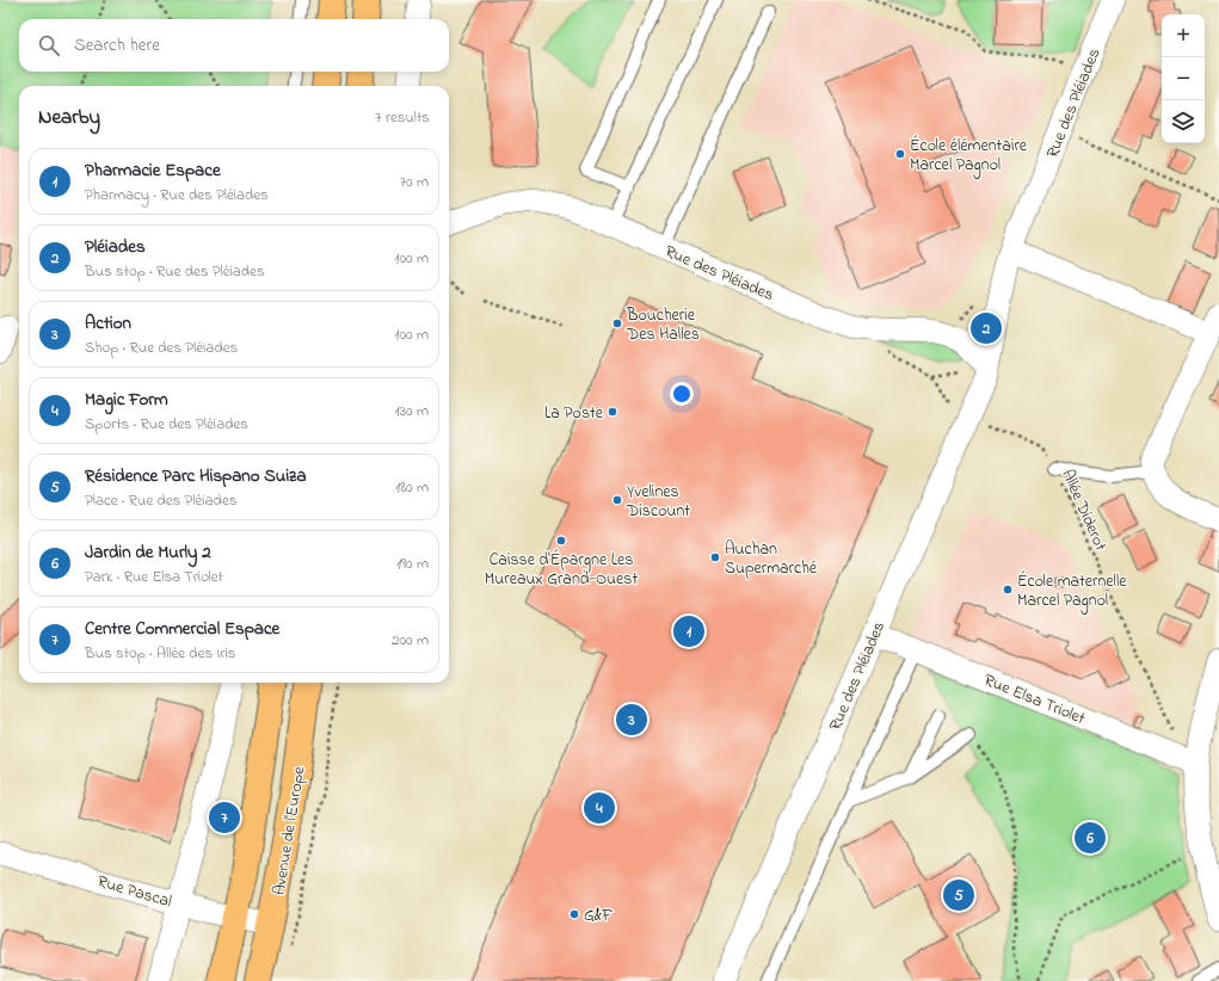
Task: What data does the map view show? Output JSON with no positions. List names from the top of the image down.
{
  "streets": {
    "main road": ["Avenue de l'Europe"],
    "street": ["Rue des Pléiades", "Rue Elsa Triolet", "Rue Pascal"],
    "path": ["Allée Diderot"]
  },
  "crossings": [
    ["Rue des Pléiades", "Allée Diderot"],
    ["Rue des Pléiades", "Rue Elsa Triolet"],
    ["Allée Diderot", "Rue Elsa Triolet"],
    ["Avenue de l'Europe", "Rue Pascal"]
  ],
  "places": [
    "École élémentaire Marcel Pagnol",
    "Boucherie Des Halles",
    "La Poste",
    "Yvelines Discount",
    "Caisse d'Épargne Les Mureaux Grand-Ouest",
    "Auchan Supermarché",
    "École maternelle Marcel Pagnol",
    "G&F"
  ],
  "page": {
    "map_buttons": ["+", "−"],
    "search": "Search here",
    "heading": ["Nearby", "7 results"],
    "list": [
      {
        "mark": "1",
        "name": "Pharmacie Espace",
        "note": "Pharmacy · Rue des Pléiades",
        "value": "70 m"
      },
      {
        "mark": "2",
        "name": "Pléiades",
        "note": "Bus stop · Rue des Pléiades",
        "value": "100 m"
      },
      {
        "mark": "3",
        "name": "Action",
        "note": "Shop · Rue des Pléiades",
        "value": "100 m"
      },
      {
        "mark": "4",
        "name": "Magic Form",
        "note": "Sports · Rue des Pléiades",
        "value": "130 m"
      },
      {
        "mark": "5",
        "name": "Résidence Parc Hispano Suiza",
        "note": "Place · Rue des Pléiades",
        "value": "180 m"
      },
      {
        "mark": "6",
        "name": "Jardin de Murly 2",
        "note": "Park · Rue Elsa Triolet",
        "value": "190 m"
      },
      {
        "mark": "7",
        "name": "Centre Commercial Espace",
        "note": "Bus stop · Allée des Iris",
        "value": "200 m"
      }
    ],
    "pins": [
      "2",
      "1",
      "3",
      "4",
      "7",
      "6",
      "5"
    ]
  }
}
